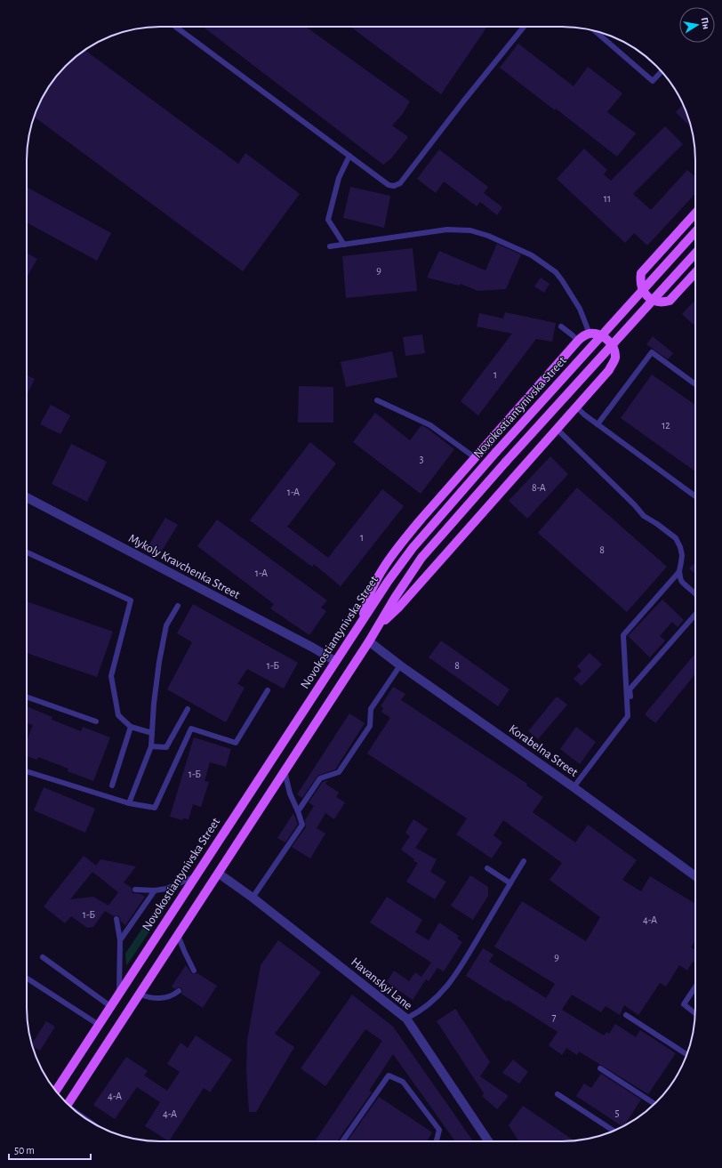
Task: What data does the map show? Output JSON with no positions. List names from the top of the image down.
{
  "streets": {
    "main road": ["Novokostiantynivska Street"],
    "street": ["Mykoly Kravchenka Street", "Korabelna Street", "Havanskyi Lane"]
  },
  "crossings": [
    ["Novokostiantynivska Street", "Mykoly Kravchenka Street"],
    ["Novokostiantynivska Street", "Korabelna Street"],
    ["Novokostiantynivska Street", "Havanskyi Lane"]
  ],
  "house_numbers": [
    "11",
    "9",
    "1",
    "12",
    "3",
    "8-А",
    "1-А",
    "1",
    "8",
    "1-А",
    "1-Б",
    "8",
    "1-Б",
    "1-Б",
    "4-А",
    "9",
    "7",
    "4-А",
    "5",
    "4-А"
  ],
  "scale_bar": "50 m",
  "north": "right"
}
